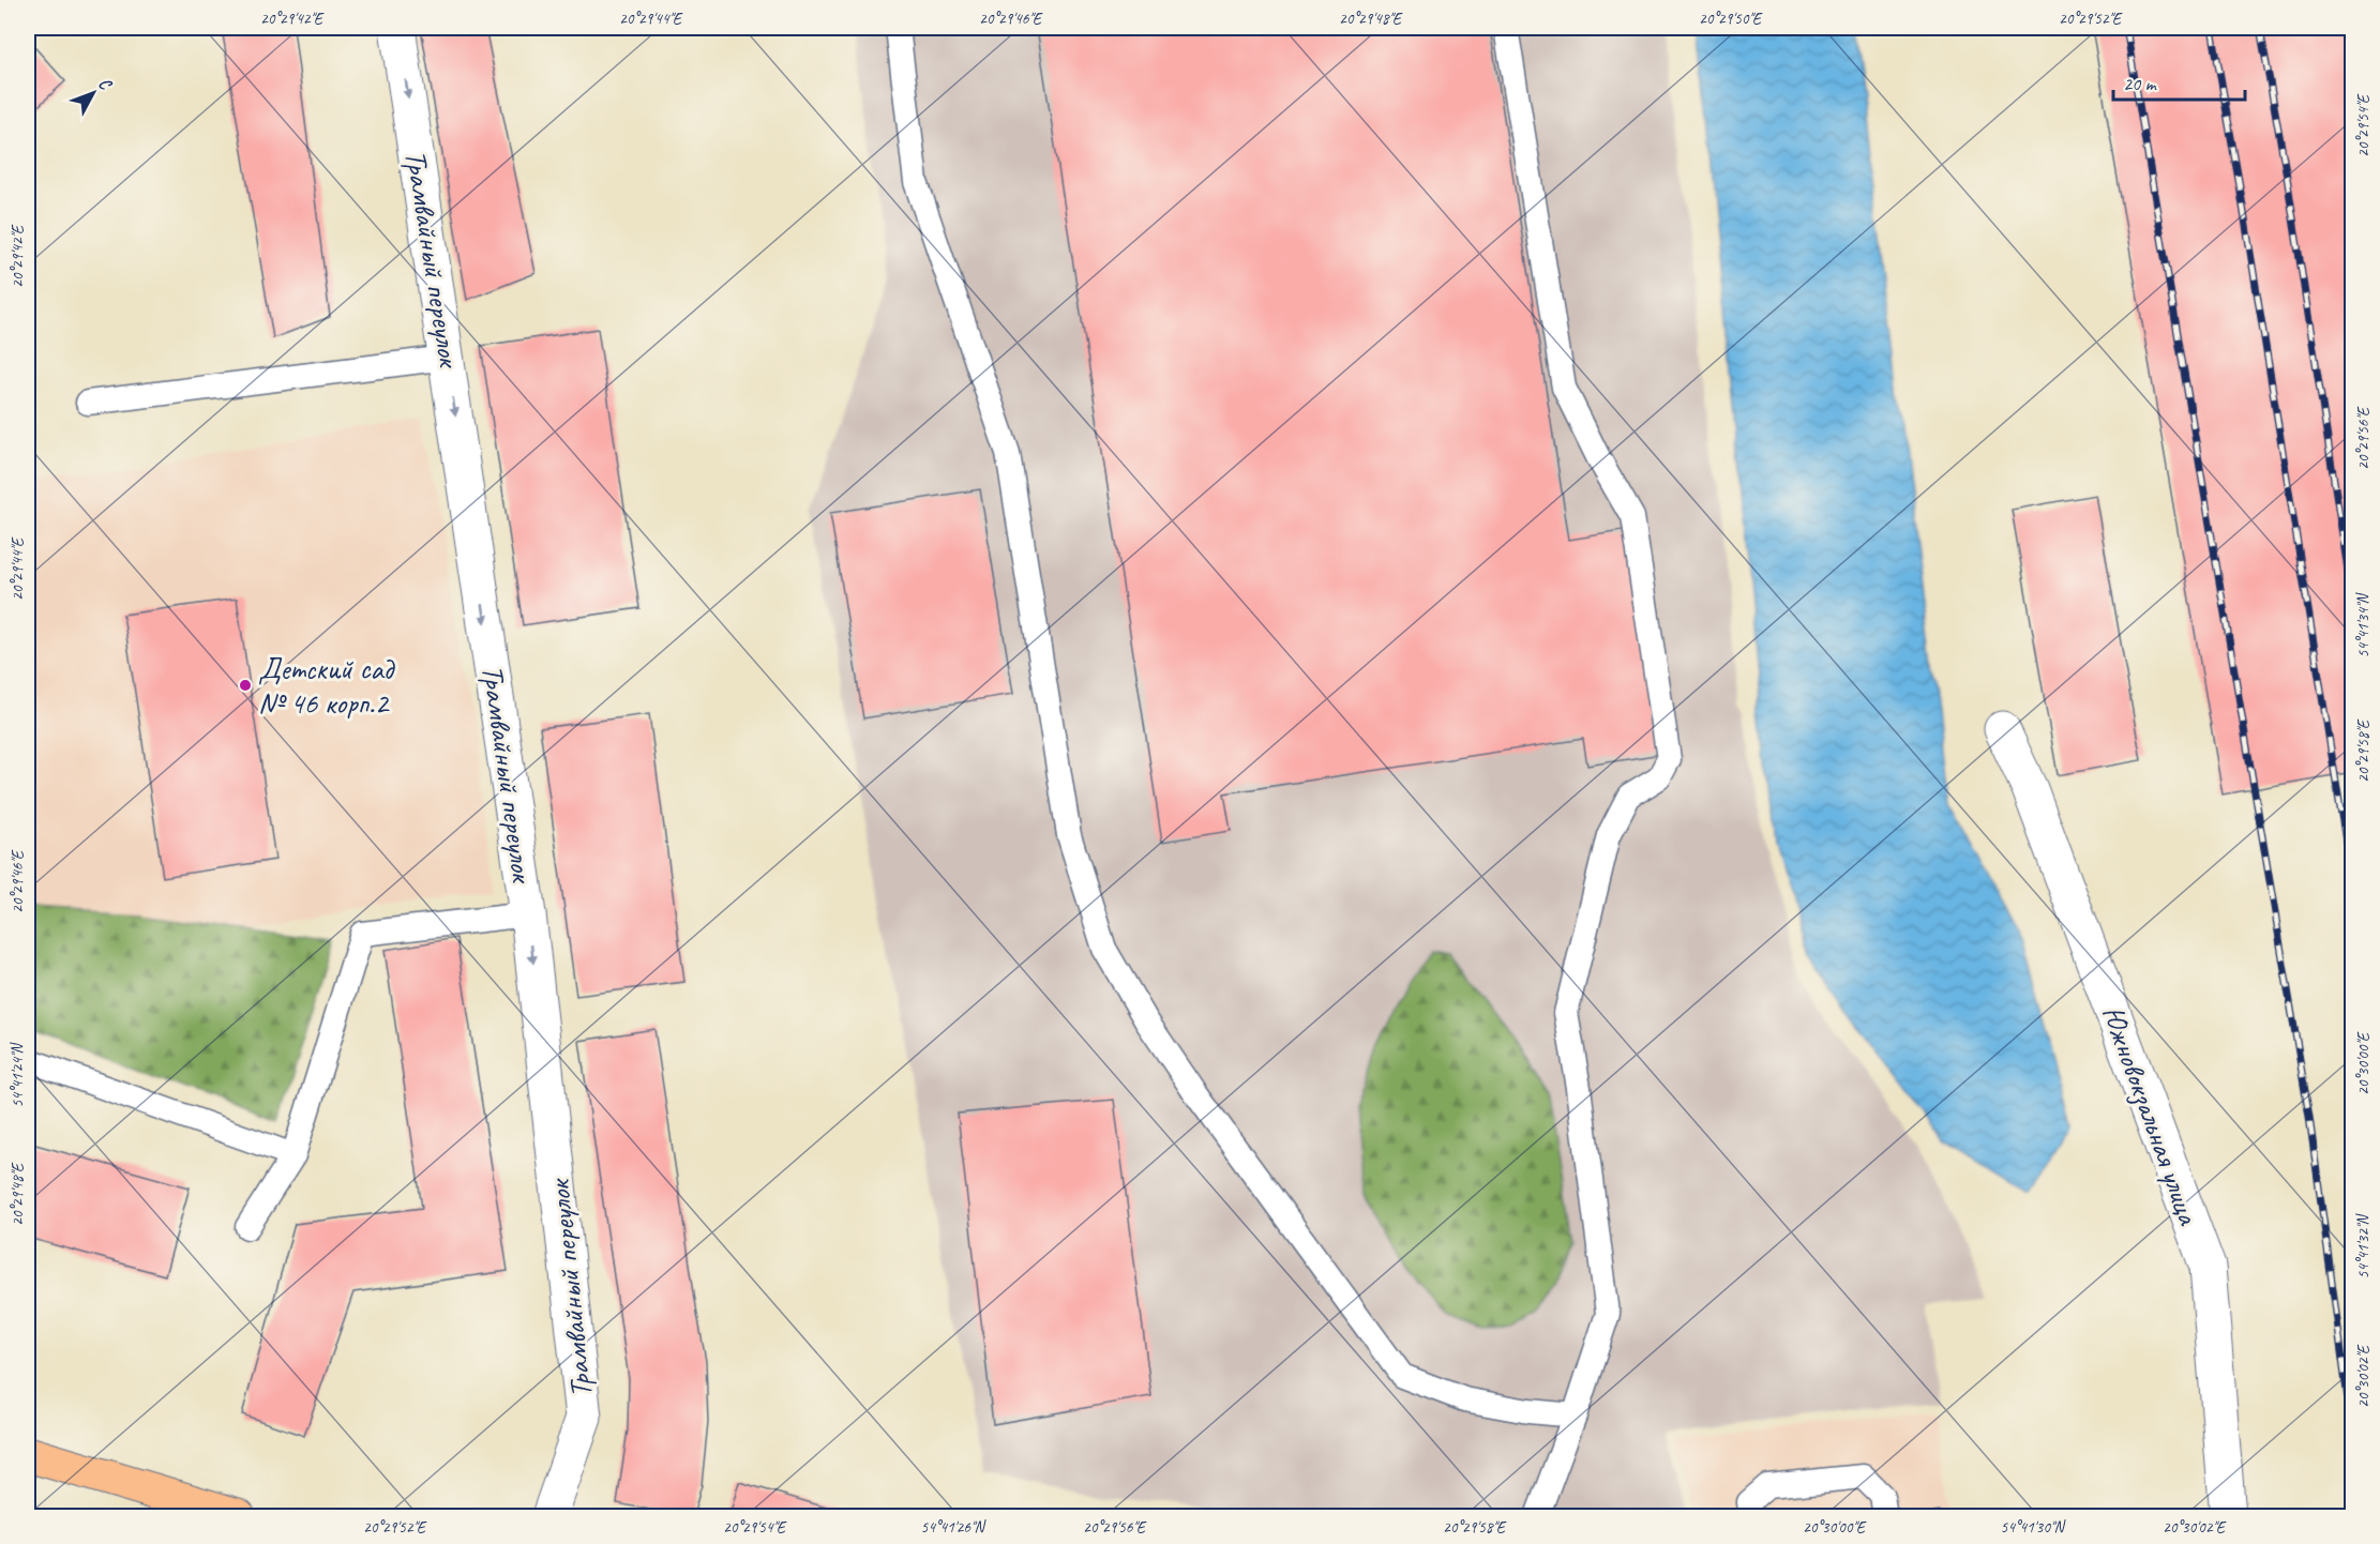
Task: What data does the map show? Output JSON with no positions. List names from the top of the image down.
{
  "streets": {
    "street": ["Трамвайный переулок", "Южновокзальная улица"]
  },
  "one_way": ["Трамвайный переулок"],
  "places": ["Детский сад № 46 корп.2"],
  "scale_bar": "20 m",
  "north": "top right",
  "coordinates": [
    "20°29'42\"E",
    "20°29'44\"E",
    "20°29'46\"E",
    "20°29'48\"E",
    "20°29'50\"E",
    "20°29'52\"E",
    "20°29'54\"E",
    "20°29'56\"E",
    "54°41'34\"N",
    "20°29'58\"E",
    "20°30'00\"E",
    "54°41'24\"N",
    "54°41'32\"N",
    "20°30'02\"E",
    "54°41'26\"N",
    "54°41'30\"N"
  ]
}
